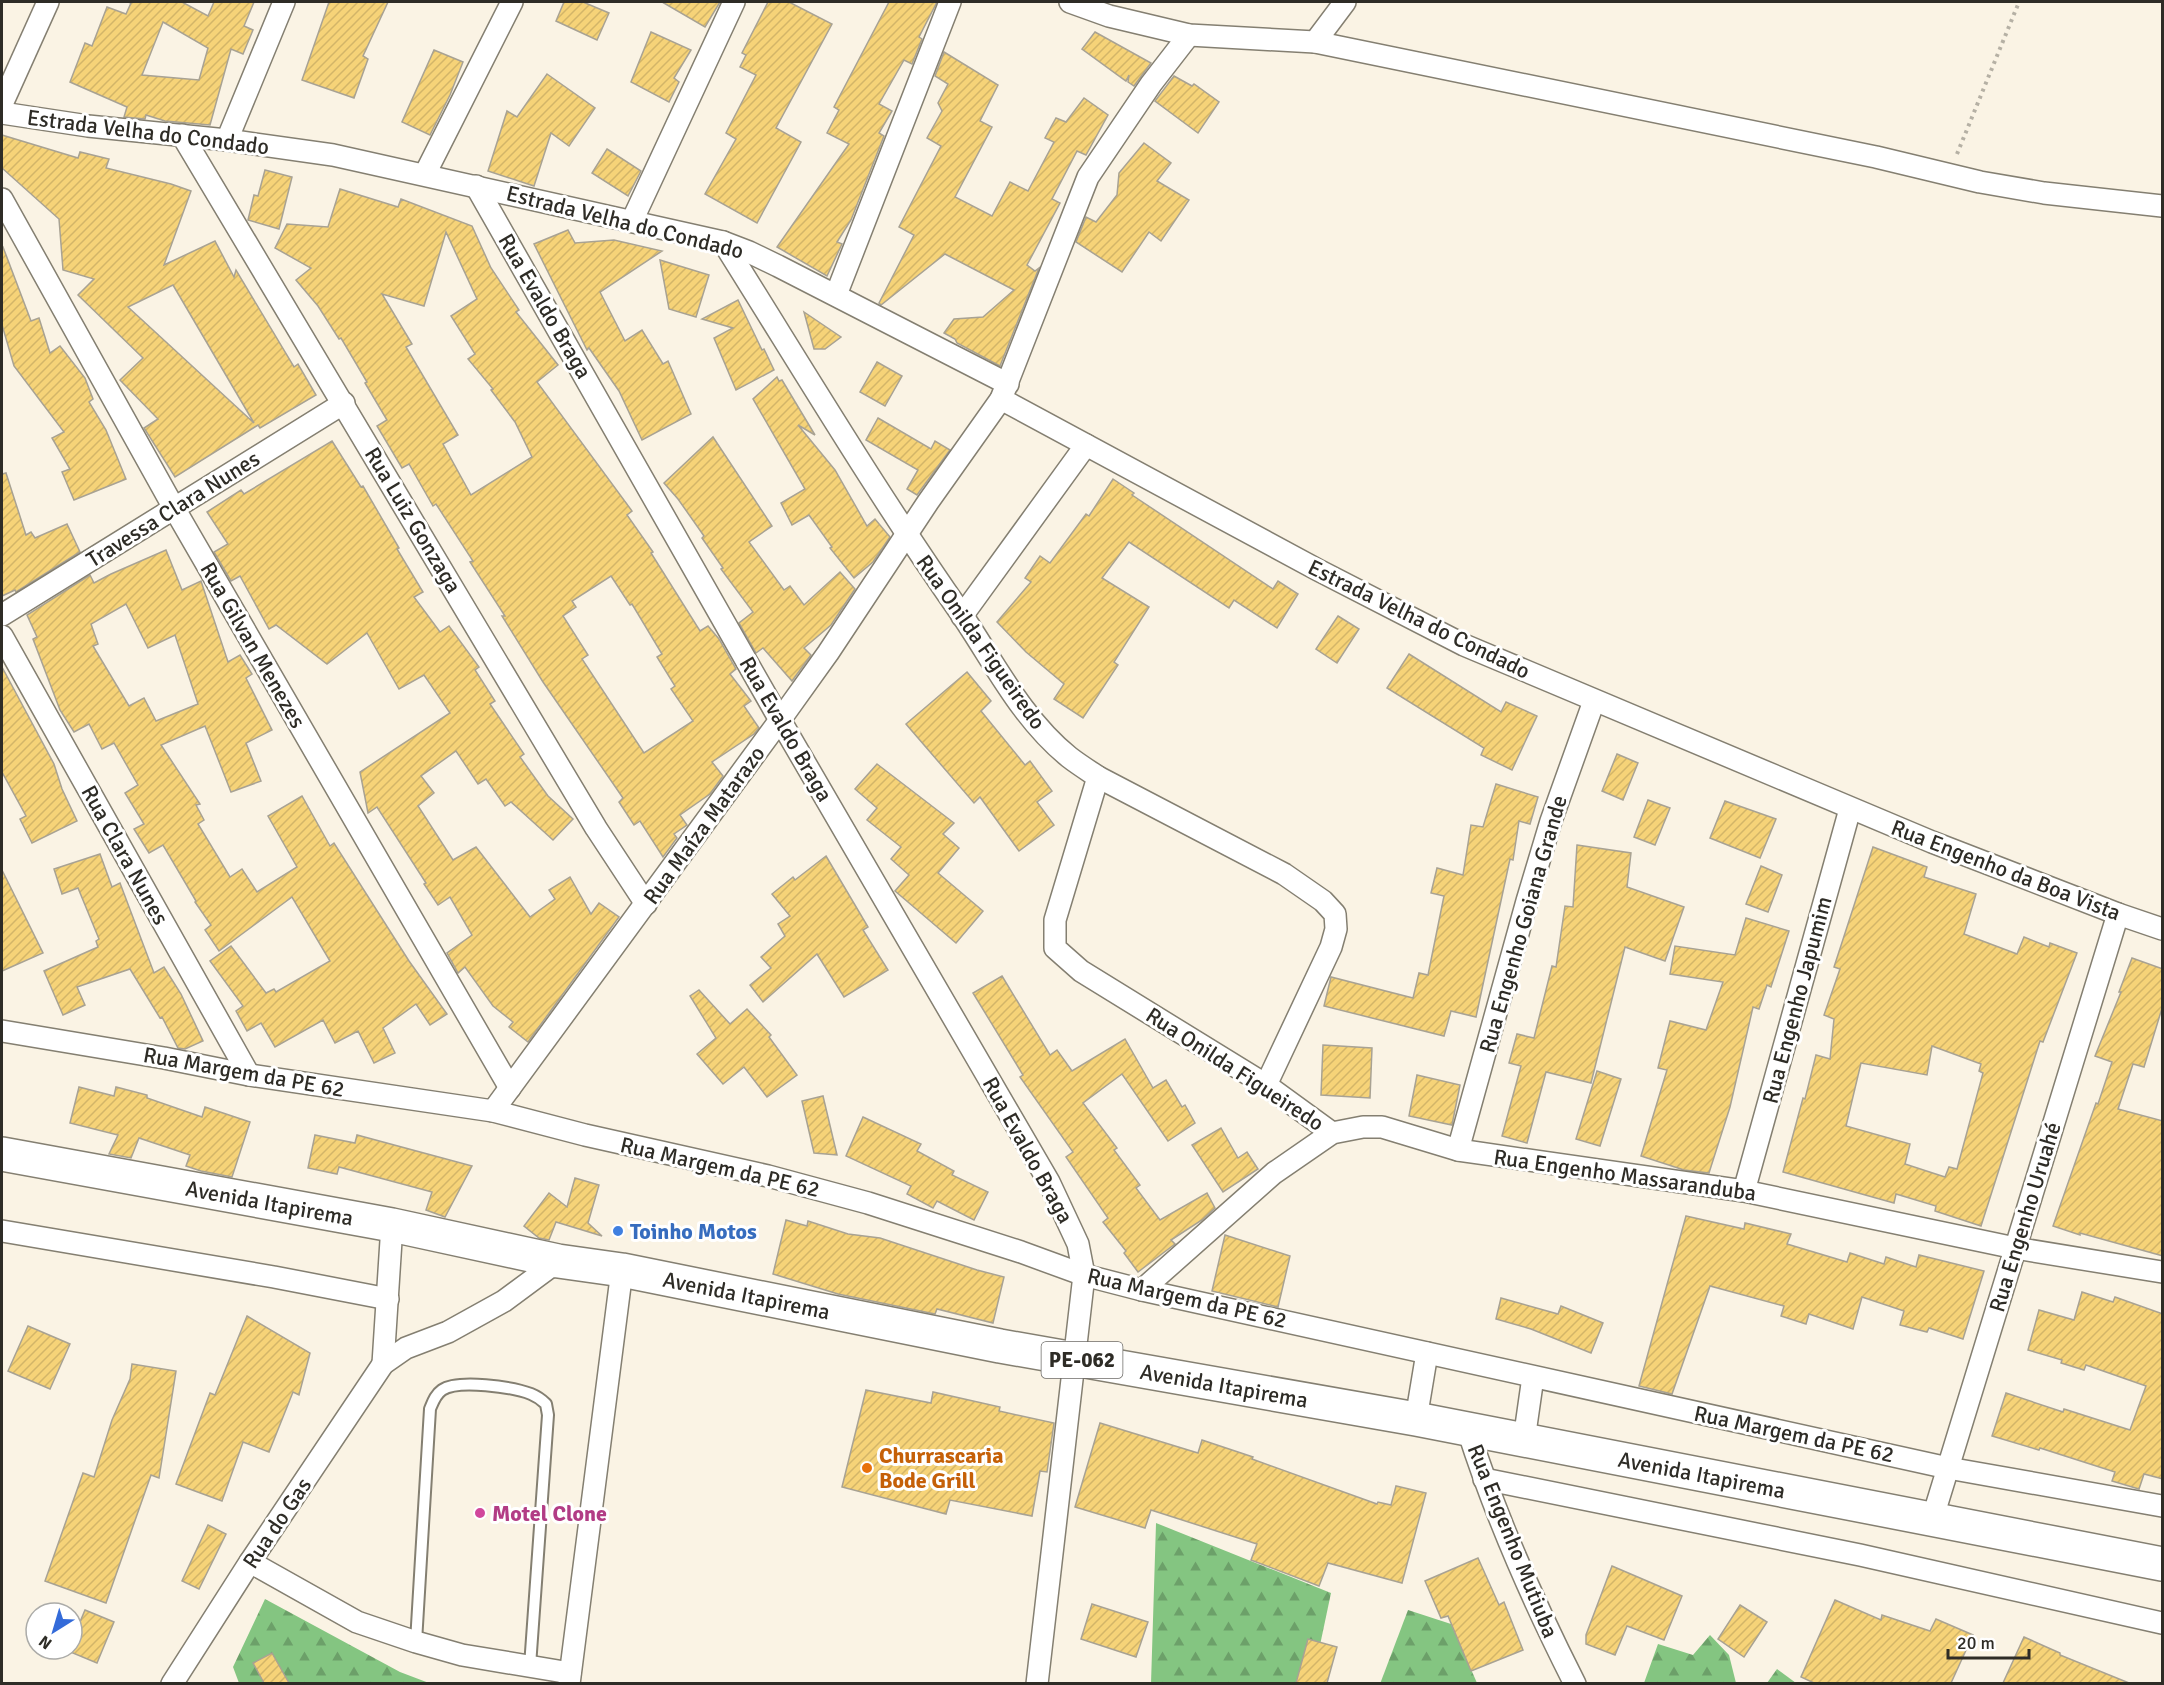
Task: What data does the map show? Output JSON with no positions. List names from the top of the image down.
{
  "streets": {
    "main road": ["Avenida Itapirema", "PE-062"],
    "street": [
      "Estrada Velha do Condado",
      "Rua Evaldo Braga",
      "Travessa Clara Nunes",
      "Rua Luiz Gonzaga",
      "Rua Onilda Figueiredo",
      "Rua Gilvan Menezes",
      "Rua Maíza Matarazo",
      "Rua Clara Nunes",
      "Rua Engenho da Boa Vista",
      "Rua Engenho Goiana Grande",
      "Rua Engenho Japumim",
      "Rua Margem da PE 62",
      "Rua Engenho Massaranduba",
      "Rua Engenho Uruahé",
      "Rua do Gas",
      "Rua Engenho Mutiuba"
    ]
  },
  "crossings": [
    ["Estrada Velha do Condado", "Rua Evaldo Braga"],
    ["Estrada Velha do Condado", "Rua Luiz Gonzaga"],
    ["Estrada Velha do Condado", "Rua Onilda Figueiredo"],
    ["Estrada Velha do Condado", "Rua Maíza Matarazo"],
    ["Estrada Velha do Condado", "Rua Engenho da Boa Vista"],
    ["Estrada Velha do Condado", "Rua Engenho Goiana Grande"],
    ["Estrada Velha do Condado", "Rua Engenho Japumim"],
    ["Rua Evaldo Braga", "Rua Maíza Matarazo"],
    ["Rua Evaldo Braga", "Rua Margem da PE 62"],
    ["Rua Evaldo Braga", "Avenida Itapirema"],
    ["Travessa Clara Nunes", "Rua Luiz Gonzaga"],
    ["Travessa Clara Nunes", "Rua Gilvan Menezes"],
    ["Rua Luiz Gonzaga", "Rua Maíza Matarazo"],
    ["Rua Onilda Figueiredo", "Rua Maíza Matarazo"],
    ["Rua Onilda Figueiredo", "Rua Engenho Massaranduba"],
    ["Rua Gilvan Menezes", "Rua Maíza Matarazo"],
    ["Rua Maíza Matarazo", "Rua Margem da PE 62"],
    ["Rua Clara Nunes", "Rua Margem da PE 62"],
    ["Rua Engenho da Boa Vista", "Rua Engenho Japumim"],
    ["Rua Engenho da Boa Vista", "Rua Engenho Uruahé"],
    ["Rua Engenho Goiana Grande", "Rua Engenho Massaranduba"],
    ["Rua Engenho Japumim", "Rua Engenho Massaranduba"],
    ["Rua Margem da PE 62", "Rua Engenho Massaranduba"],
    ["Rua Margem da PE 62", "Rua Engenho Uruahé"],
    ["Rua Engenho Massaranduba", "Rua Engenho Uruahé"],
    ["Avenida Itapirema", "Rua Engenho Uruahé"],
    ["Avenida Itapirema", "Rua do Gas"],
    ["Avenida Itapirema", "Rua Engenho Mutiuba"]
  ],
  "places": ["Toinho Motos", "Churrascaria Bode Grill", "Motel Clone"],
  "scale_bar": "20 m",
  "north": "bottom left"
}
